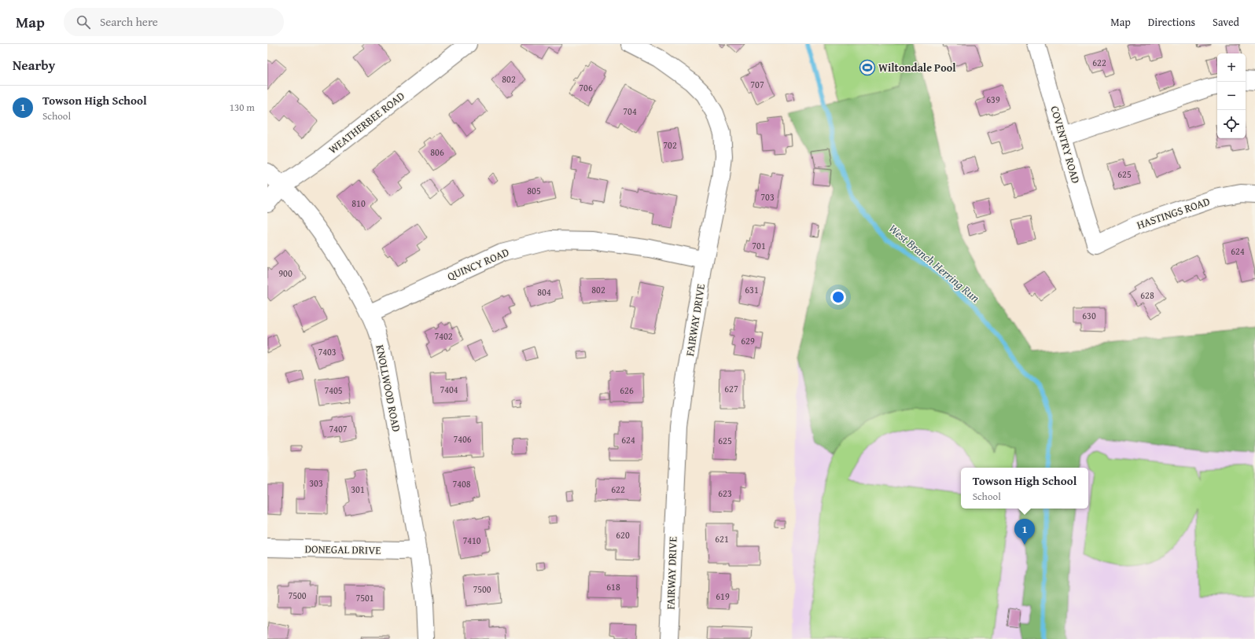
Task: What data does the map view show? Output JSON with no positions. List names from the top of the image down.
{
  "streets": {
    "street": [
      "WEATHERBEE ROAD",
      "COVENTRY ROAD",
      "HASTINGS ROAD",
      "QUINCY ROAD",
      "FAIRWAY DRIVE",
      "KNOLLWOOD ROAD",
      "DONEGAL DRIVE"
    ]
  },
  "crossings": [
    ["WEATHERBEE ROAD", "KNOLLWOOD ROAD"],
    ["COVENTRY ROAD", "HASTINGS ROAD"],
    ["QUINCY ROAD", "FAIRWAY DRIVE"],
    ["QUINCY ROAD", "KNOLLWOOD ROAD"],
    ["KNOLLWOOD ROAD", "DONEGAL DRIVE"]
  ],
  "water": ["West Branch Herring Run"],
  "places": {
    "sports": ["Wiltondale Pool"]
  },
  "house_numbers": [
    "622",
    "802",
    "707",
    "706",
    "639",
    "704",
    "702",
    "806",
    "625",
    "805",
    "703",
    "810",
    "701",
    "624",
    "900",
    "802",
    "631",
    "804",
    "628",
    "630",
    "7402",
    "629",
    "7403",
    "627",
    "7404",
    "7405",
    "626",
    "7407",
    "7406",
    "624",
    "625",
    "303",
    "7408",
    "301",
    "622",
    "623",
    "620",
    "621",
    "7410",
    "618",
    "7500",
    "7500",
    "619",
    "7501"
  ],
  "page": {
    "header": "Map",
    "search": "Search here",
    "nav": ["Map", "Directions", "Saved"],
    "heading": "Nearby",
    "map_buttons": ["+", "−"],
    "list": [
      {
        "mark": "1",
        "name": "Towson High School",
        "note": "School",
        "value": "130 m"
      }
    ],
    "popup": ["Towson High School", "School"],
    "pins": "1"
  }
}
